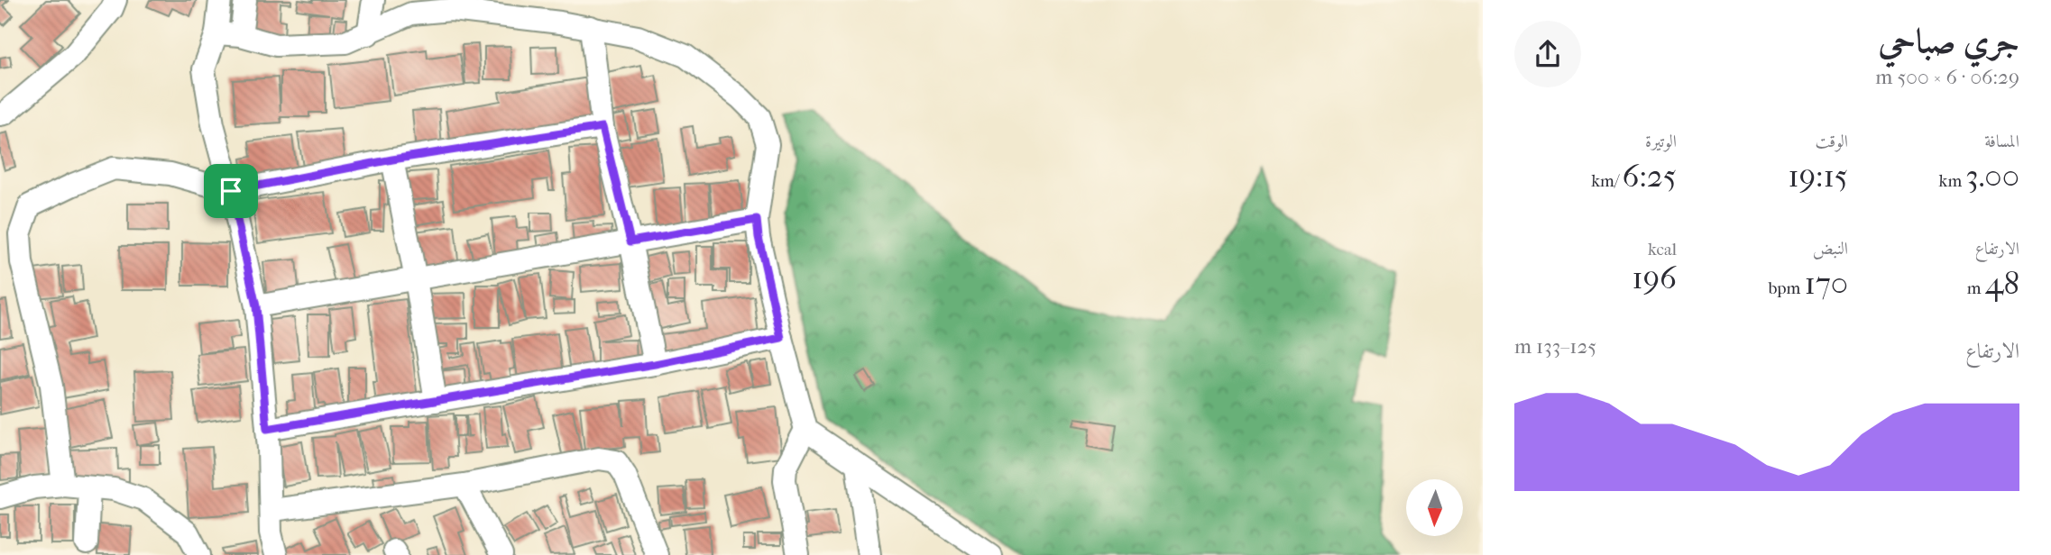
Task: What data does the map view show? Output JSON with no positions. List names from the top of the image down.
{
  "north": "bottom",
  "page": {
    "heading": ["جري صباحي", "06:29 · 6 × 500 m"],
    "stats": [
      ["المسافة", "3.00 km"],
      ["الوقت", "19:15"],
      ["الوتيرة", "6:25 /km"],
      ["الارتفاع", "48 m"],
      ["النبض", "170 bpm"],
      ["kcal", "196"]
    ],
    "chart": ["الارتفاع", "125–133 m"]
  }
}
